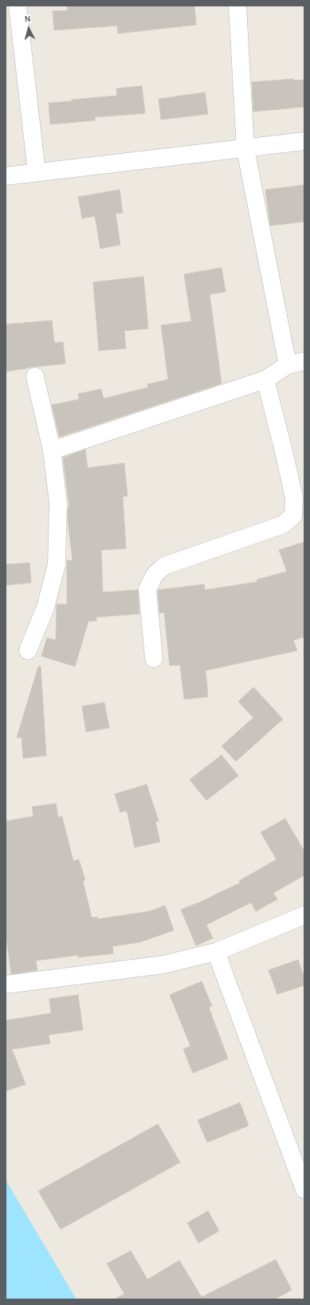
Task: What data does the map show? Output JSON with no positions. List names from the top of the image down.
{
  "north": "top"
}
